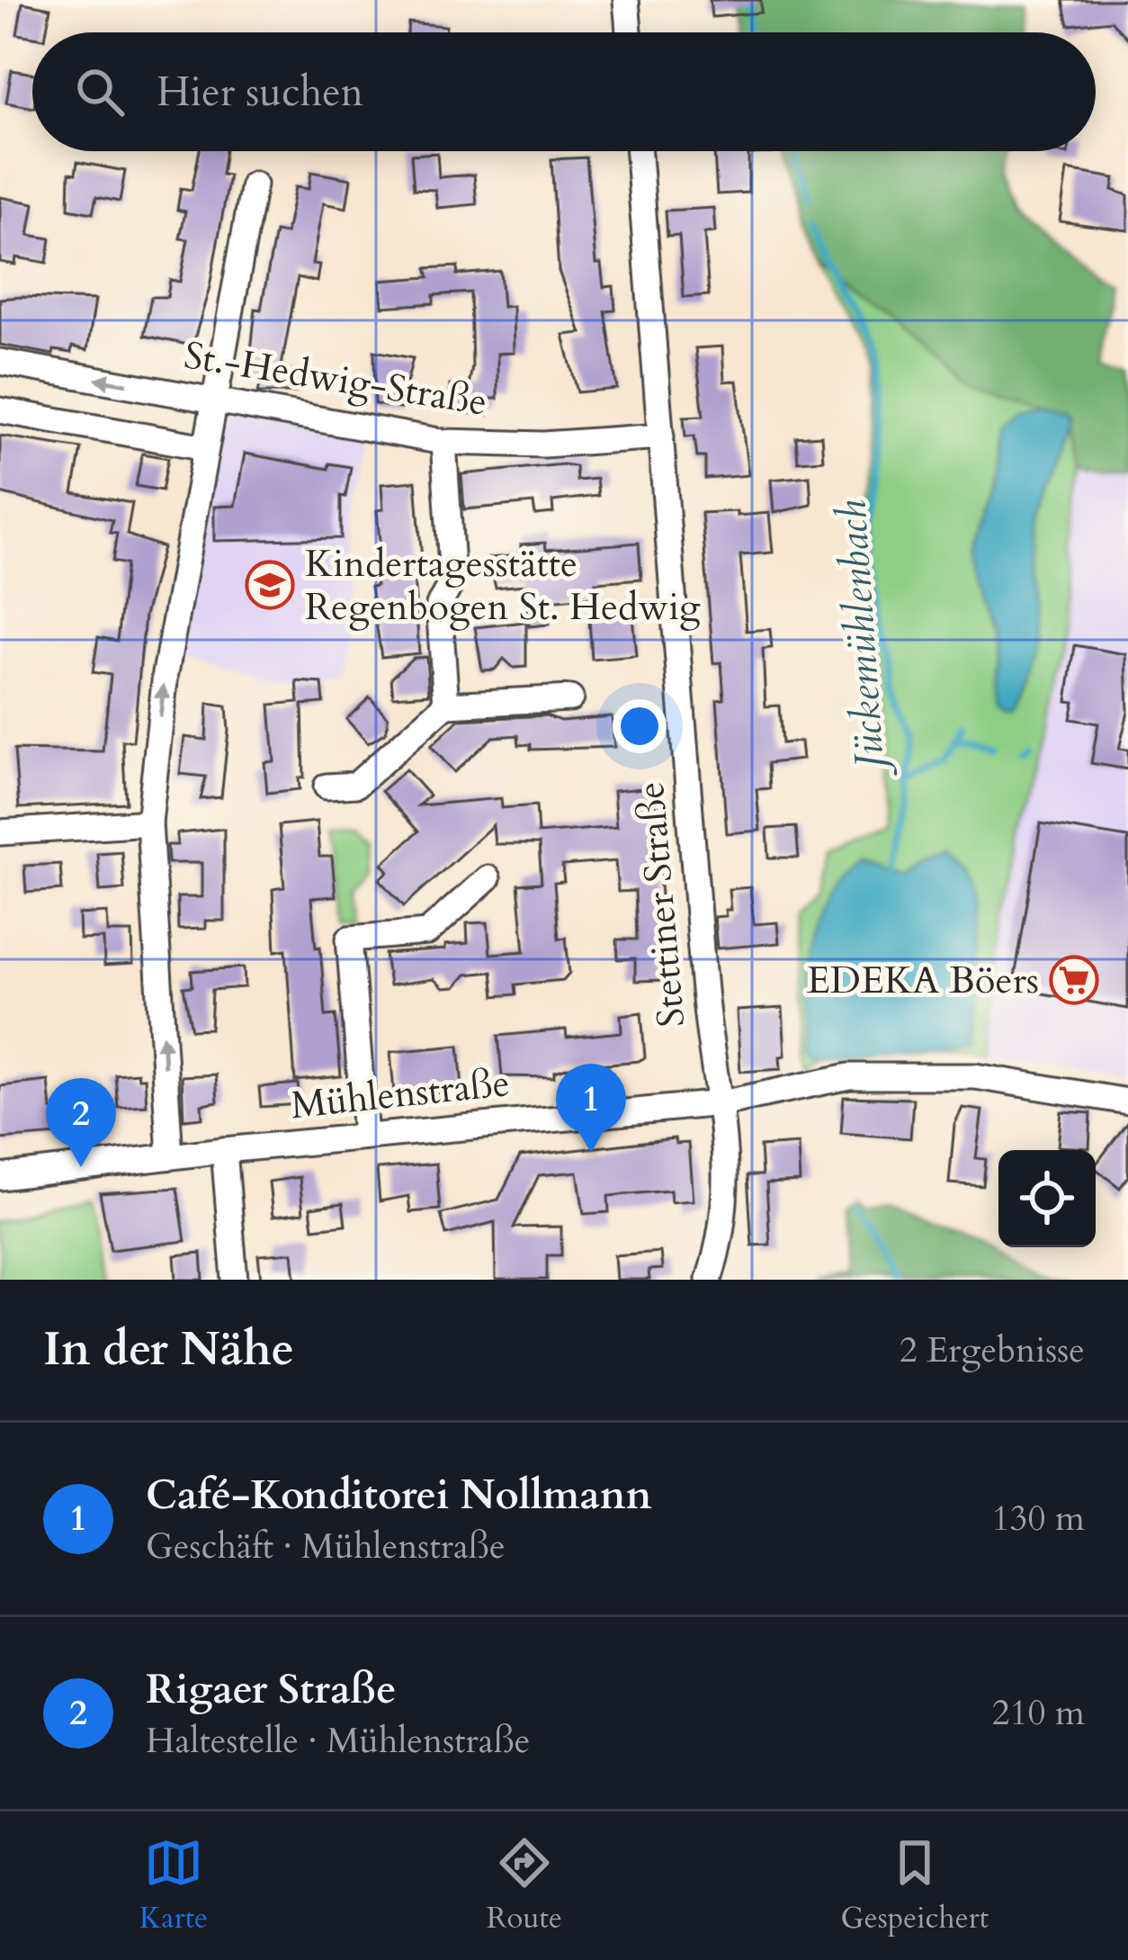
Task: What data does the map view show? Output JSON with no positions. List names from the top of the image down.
{
  "streets": {
    "street": ["St.-Hedwig-Straße", "Stettiner Straße", "Mühlenstraße"]
  },
  "crossings": [
    ["St.-Hedwig-Straße", "Stettiner Straße"],
    ["Stettiner Straße", "Mühlenstraße"]
  ],
  "water": ["Jückemühlenbach"],
  "places": {
    "school or university": ["Kindertagesstätte Regenbogen St. Hedwig"],
    "supermarket": ["EDEKA Böers"]
  },
  "page": {
    "search": "Hier suchen",
    "pins": ["1", "2"],
    "heading": ["In der Nähe", "2 Ergebnisse"],
    "list": [
      {
        "mark": "1",
        "name": "Café-Konditorei Nollmann",
        "note": "Geschäft · Mühlenstraße",
        "value": "130 m"
      },
      {
        "mark": "2",
        "name": "Rigaer Straße",
        "note": "Haltestelle · Mühlenstraße",
        "value": "210 m"
      }
    ],
    "nav": ["Karte", "Route", "Gespeichert"]
  }
}
